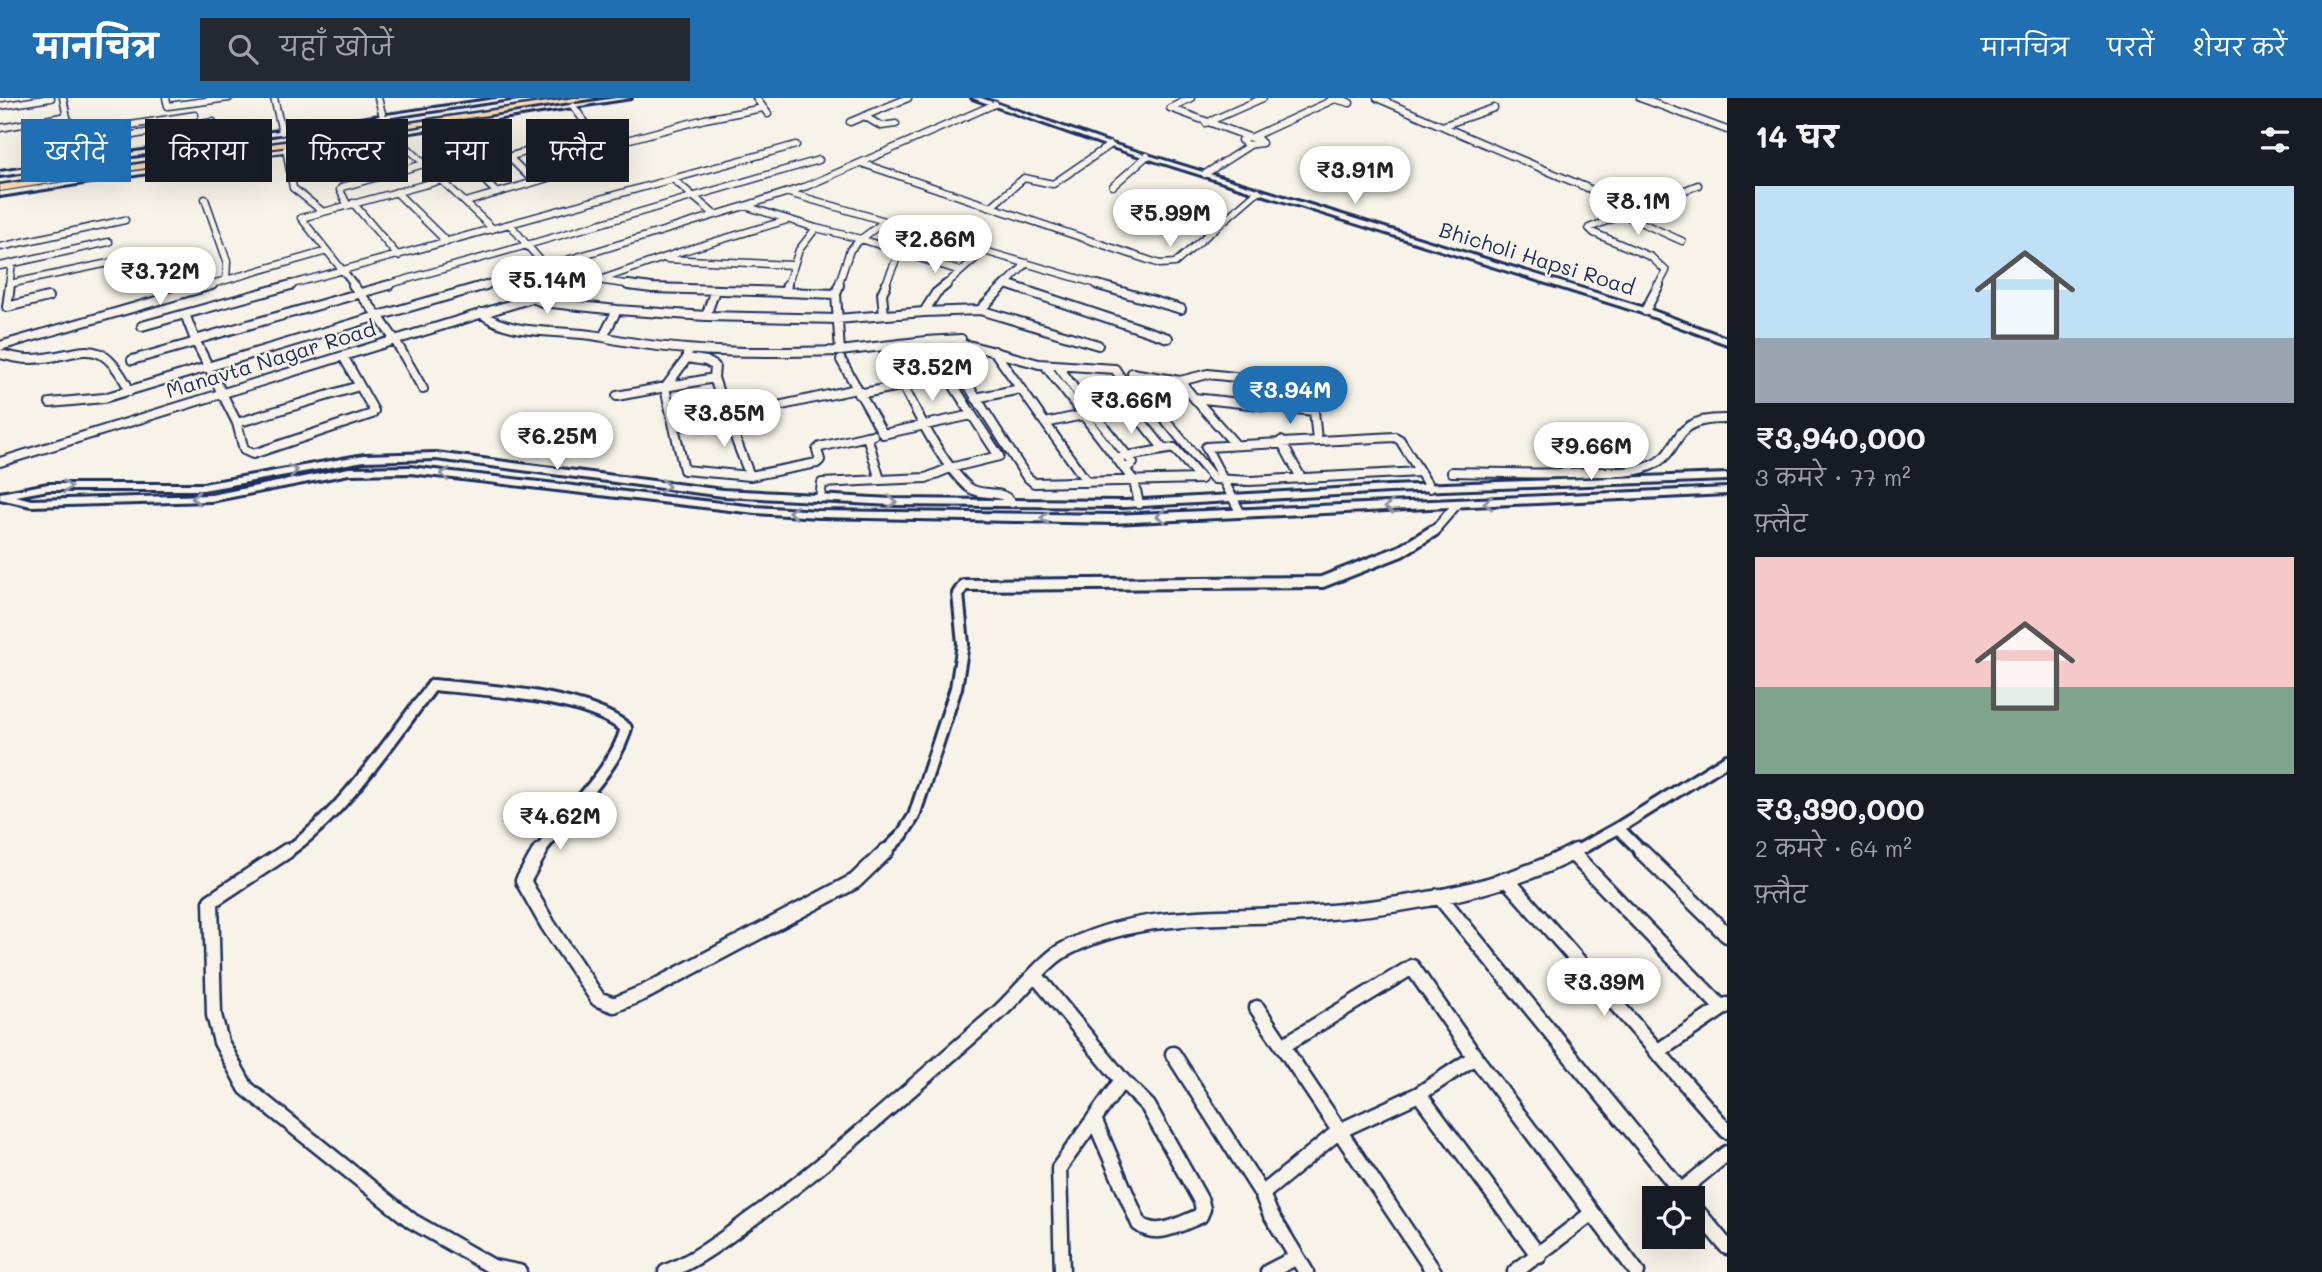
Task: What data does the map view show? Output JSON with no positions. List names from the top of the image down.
{
  "streets": {
    "street": ["Bhicholi Hapsi Road", "Manavta Nagar Road"]
  },
  "page": {
    "header": "मानचित्र",
    "search": "यहाँ खोजें",
    "nav": ["मानचित्र", "परतें", "शेयर करें"],
    "heading": "14 घर",
    "chip": [
      "खरीदें",
      "किराया",
      "फ़िल्टर",
      "नया",
      "फ़्लैट"
    ],
    "price": [
      "₹3.91M",
      "₹8.1M",
      "₹5.99M",
      "₹2.86M",
      "₹3.72M",
      "₹5.14M",
      "₹3.52M",
      "₹3.94M",
      "₹3.66M",
      "₹3.85M",
      "₹6.25M",
      "₹9.66M",
      "₹4.62M",
      "₹3.39M"
    ],
    "list": [
      {
        "name": "₹3,940,000",
        "note": "3 कमरे · 77 m² · फ़्लैट"
      },
      {
        "name": "₹3,390,000",
        "note": "2 कमरे · 64 m² · फ़्लैट"
      }
    ]
  }
}
